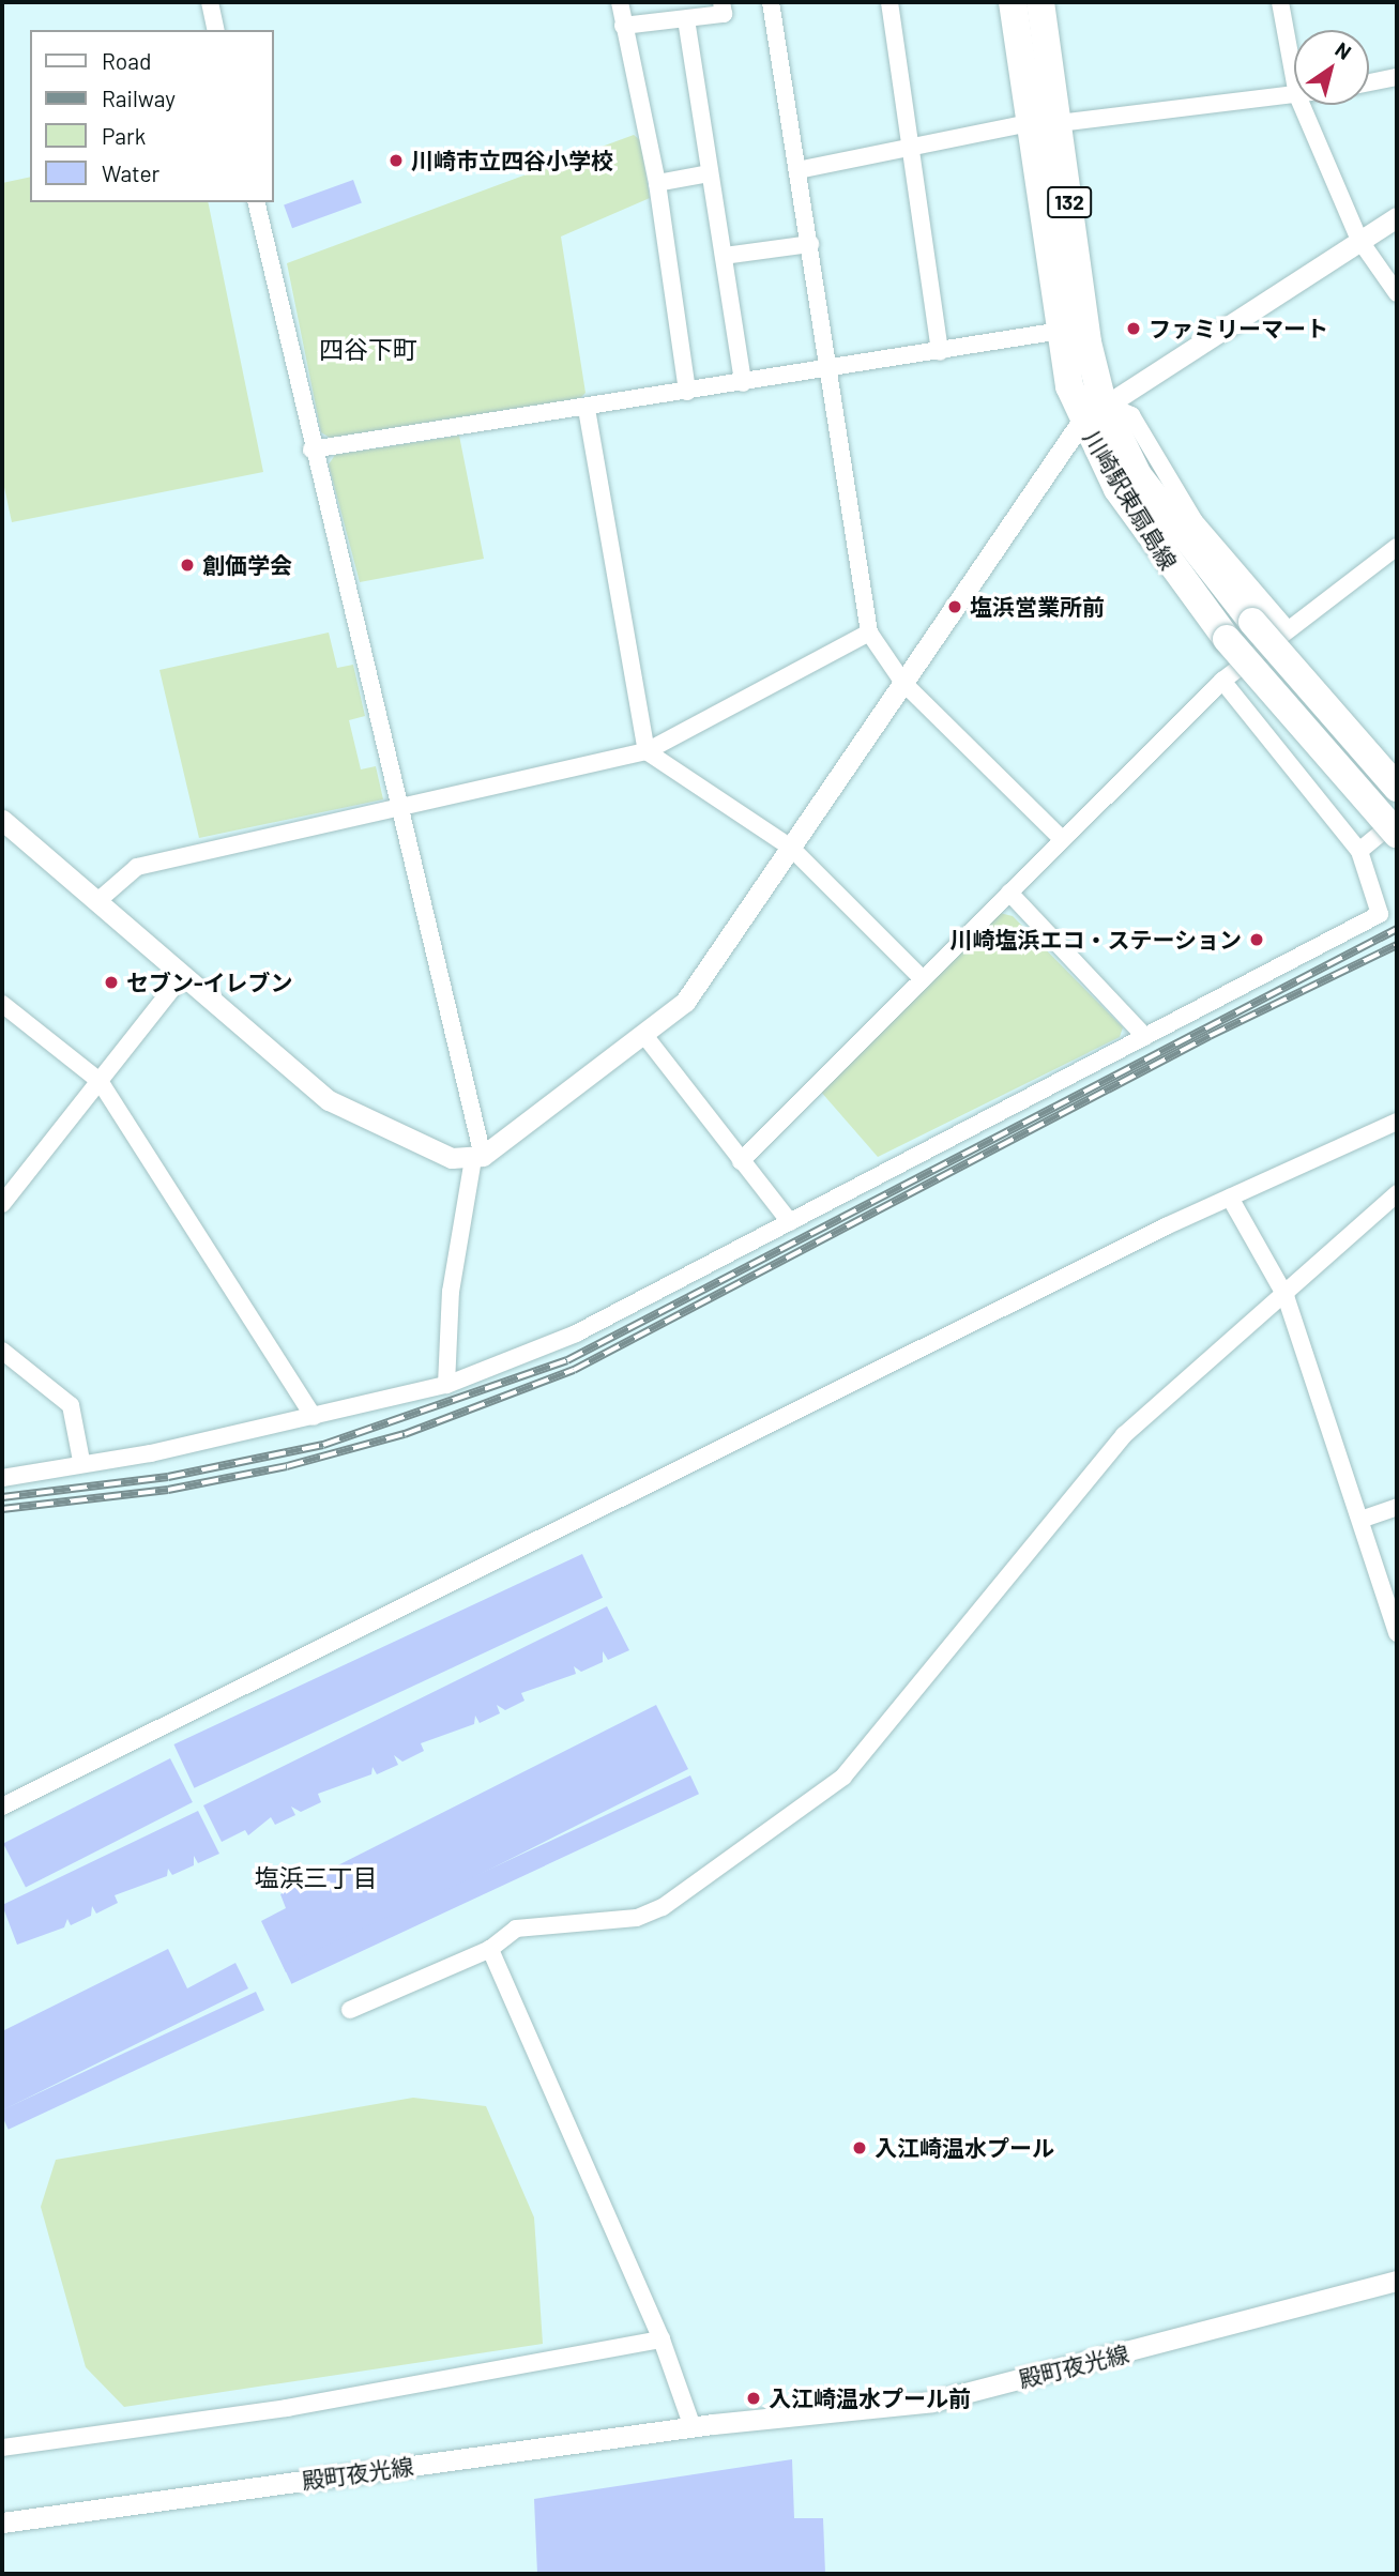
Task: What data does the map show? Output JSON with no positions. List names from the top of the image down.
{
  "streets": {
    "highway": ["132", "川崎駅東扇島線"],
    "street": ["殿町夜光線"]
  },
  "districts": ["四谷下町", "塩浜三丁目"],
  "places": [
    "川崎市立四谷小学校",
    "ファミリーマート",
    "創価学会",
    "塩浜営業所前",
    "川崎塩浜エコ・ステーション",
    "セブン-イレブン",
    "入江崎温水プール",
    "入江崎温水プール前"
  ],
  "legend": [
    "Road",
    "Railway",
    "Park",
    "Water"
  ],
  "north": "top right"
}
